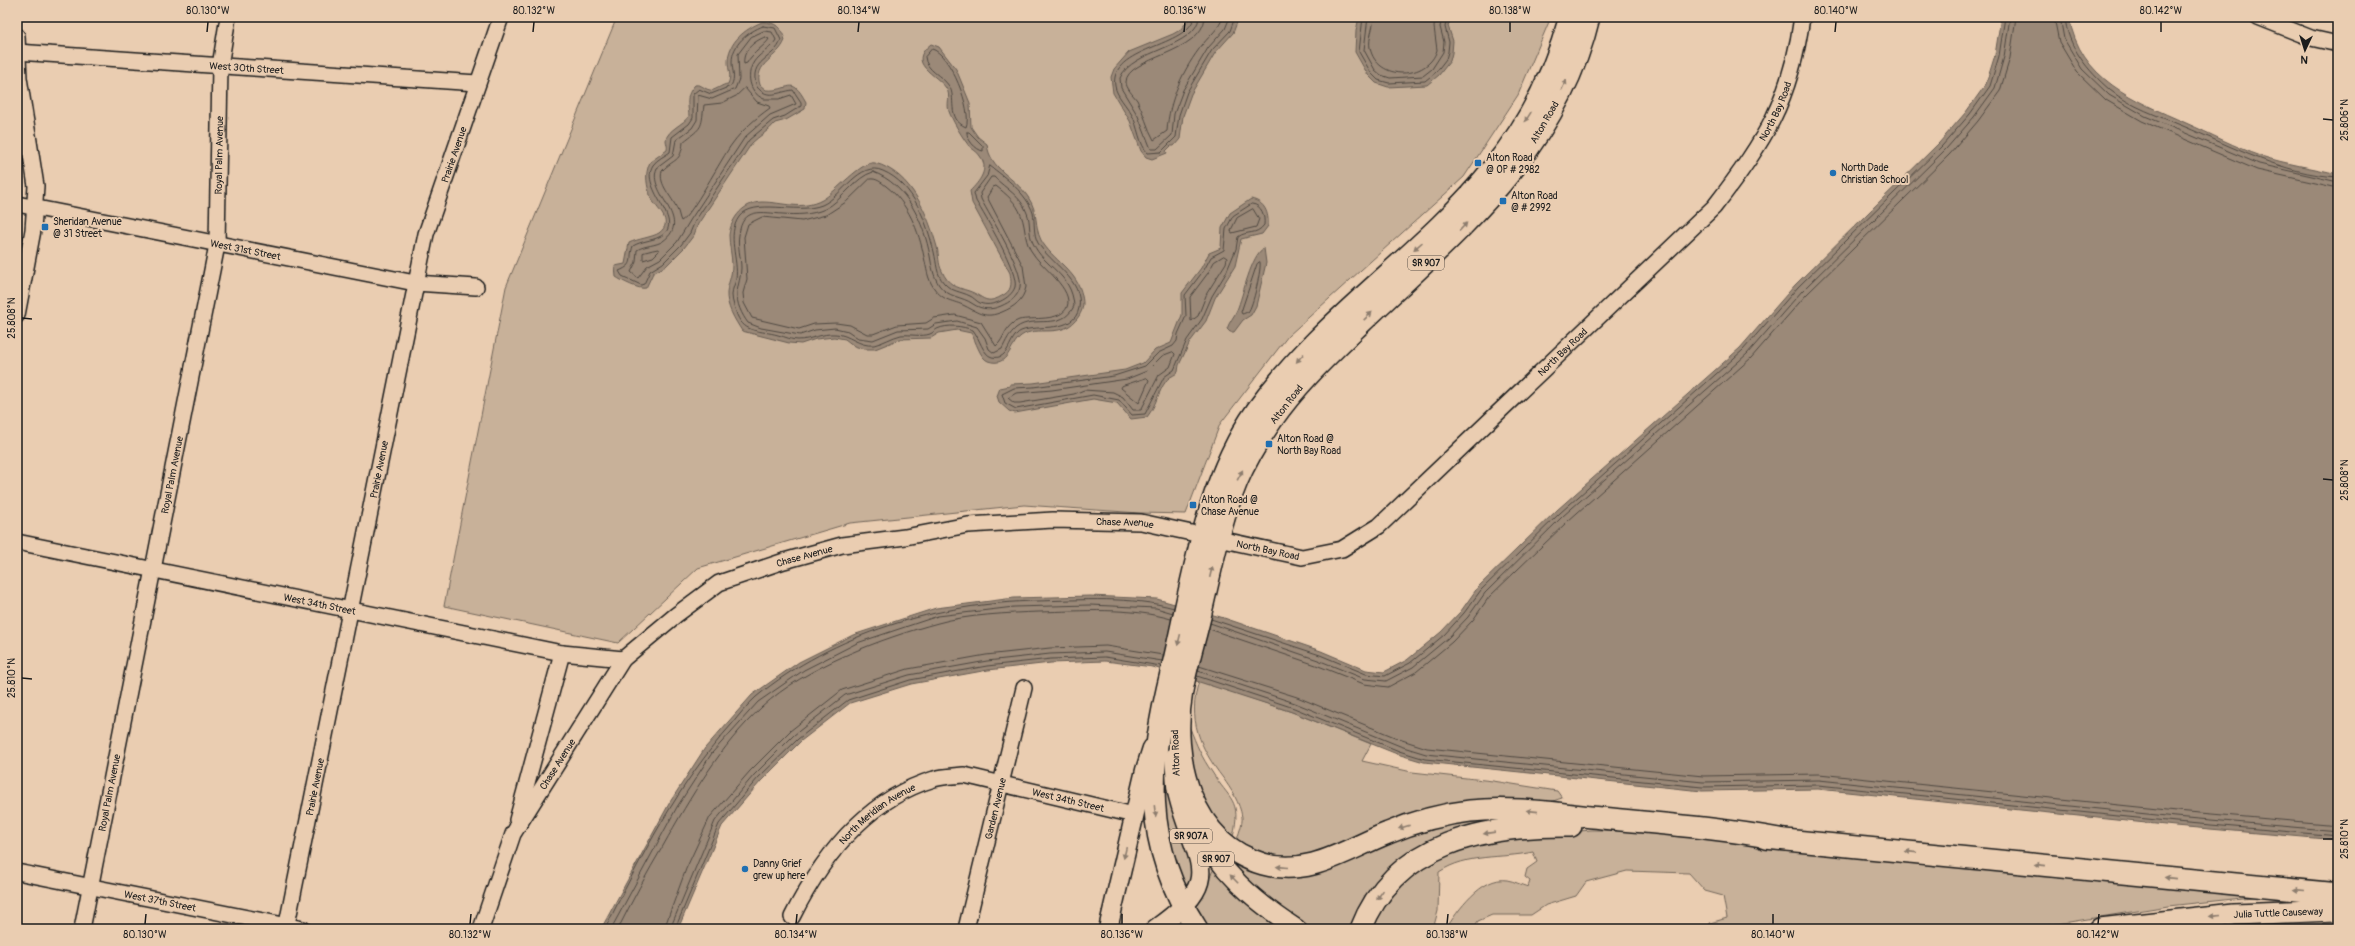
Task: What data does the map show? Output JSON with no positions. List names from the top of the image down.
{
  "streets": {
    "highway": ["Alton Road", "SR 907", "Julia Tuttle Causeway"],
    "main road": ["SR 907A"],
    "street": [
      "West 30th Street",
      "North Bay Road",
      "Prairie Avenue",
      "Royal Palm Avenue",
      "West 31st Street",
      "Chase Avenue",
      "West 34th Street",
      "Garden Avenue",
      "North Meridian Avenue",
      "West 37th Street"
    ]
  },
  "crossings": [
    ["West 30th Street", "Prairie Avenue"],
    ["West 30th Street", "Royal Palm Avenue"],
    ["North Bay Road", "Alton Road"],
    ["North Bay Road", "Chase Avenue"],
    ["Alton Road", "SR 907"],
    ["Alton Road", "Chase Avenue"],
    ["Alton Road", "West 34th Street"],
    ["Prairie Avenue", "West 31st Street"],
    ["Prairie Avenue", "West 34th Street"],
    ["Prairie Avenue", "West 37th Street"],
    ["Royal Palm Avenue", "West 31st Street"],
    ["Royal Palm Avenue", "West 34th Street"],
    ["Royal Palm Avenue", "West 37th Street"],
    ["Chase Avenue", "West 34th Street"],
    ["West 34th Street", "Garden Avenue"],
    ["West 34th Street", "North Meridian Avenue"],
    ["Garden Avenue", "North Meridian Avenue"]
  ],
  "places": {
    "transit": [
      "Alton Road @ OP # 2982",
      "Alton Road @ # 2992",
      "Sheridan Avenue @ 31 Street",
      "Alton Road @ North Bay Road",
      "Alton Road @ Chase Avenue"
    ],
    "other": ["North Dade Christian School", "Danny Grief grew up here"]
  },
  "north": "bottom",
  "coordinates": [
    "80.130°W",
    "80.132°W",
    "80.134°W",
    "80.136°W",
    "80.138°W",
    "80.140°W",
    "80.142°W",
    "25.806°N",
    "25.808°N",
    "25.810°N"
  ]
}
